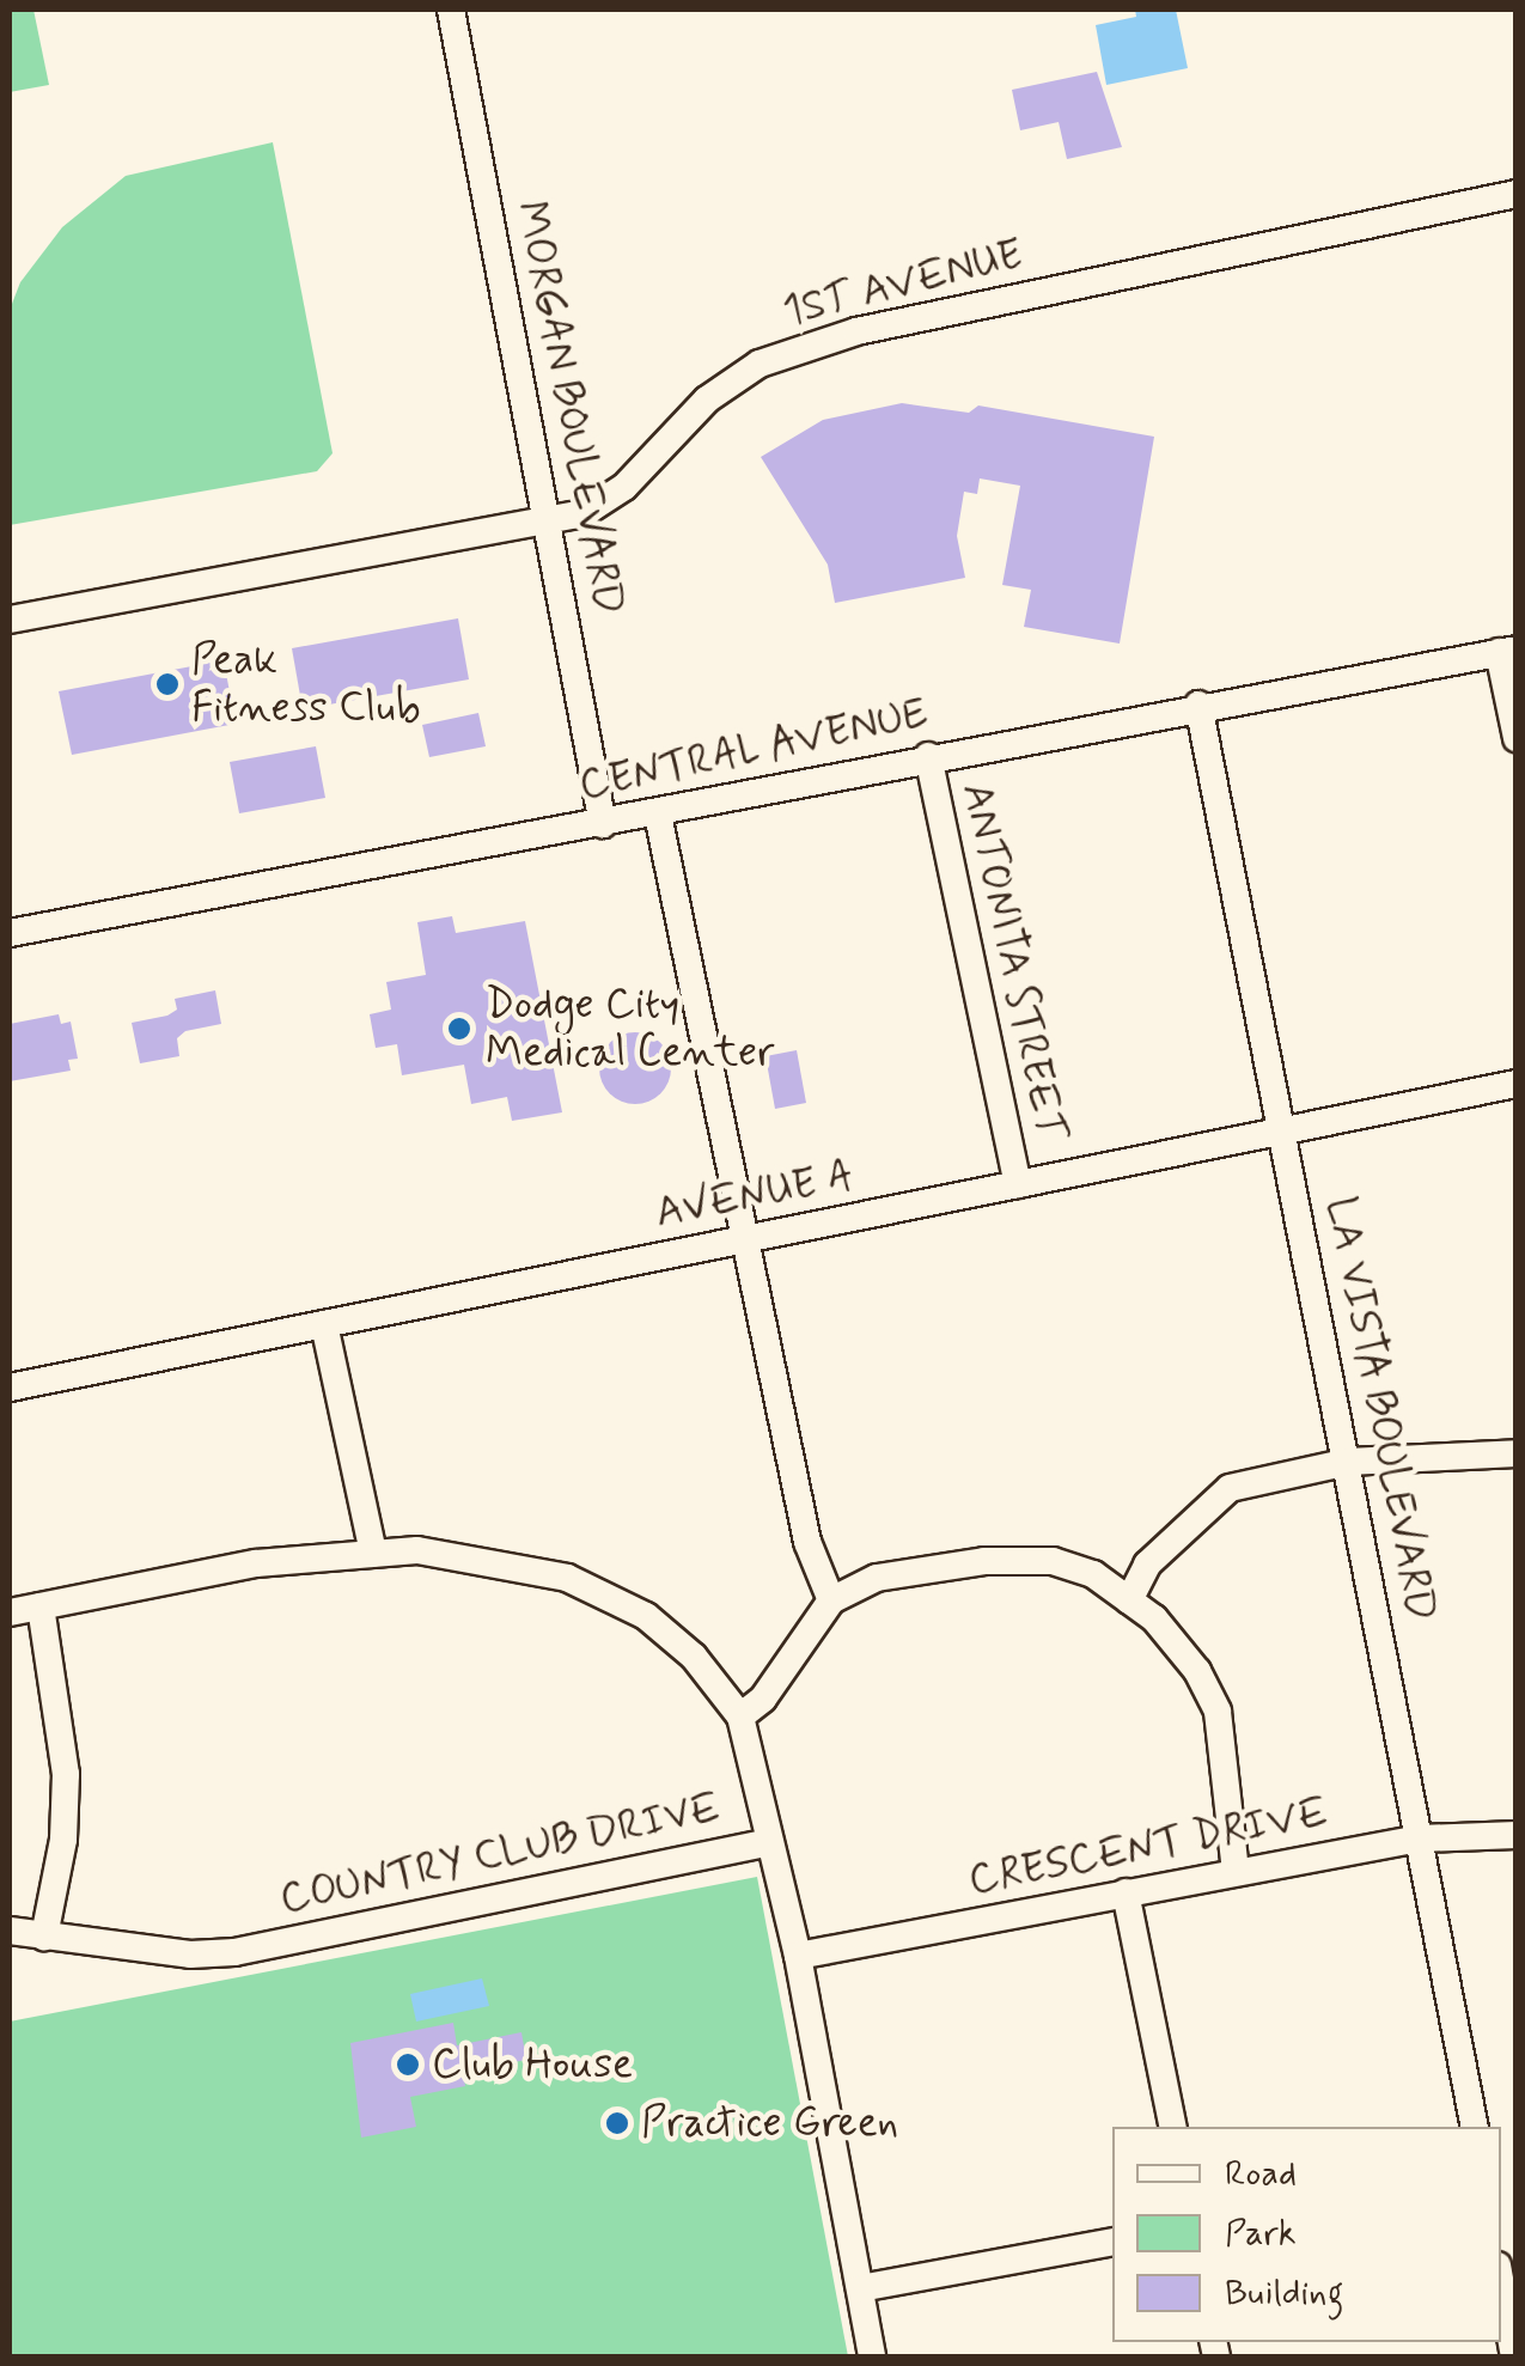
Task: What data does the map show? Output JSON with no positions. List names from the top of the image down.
{
  "streets": {
    "street": [
      "1ST AVENUE",
      "MORGAN BOULEVARD",
      "CENTRAL AVENUE",
      "ANTONITA STREET",
      "AVENUE A",
      "LA VISTA BOULEVARD",
      "CRESCENT DRIVE",
      "COUNTRY CLUB DRIVE"
    ]
  },
  "crossings": [
    ["1ST AVENUE", "MORGAN BOULEVARD"],
    ["MORGAN BOULEVARD", "CENTRAL AVENUE"],
    ["CENTRAL AVENUE", "ANTONITA STREET"],
    ["CENTRAL AVENUE", "LA VISTA BOULEVARD"],
    ["ANTONITA STREET", "AVENUE A"],
    ["AVENUE A", "LA VISTA BOULEVARD"],
    ["LA VISTA BOULEVARD", "CRESCENT DRIVE"],
    ["CRESCENT DRIVE", "COUNTRY CLUB DRIVE"]
  ],
  "places": [
    "Peak Fitness Club",
    "Dodge City Medical Center",
    "Club House",
    "Practice Green"
  ],
  "legend": ["Road", "Park", "Building"]
}
